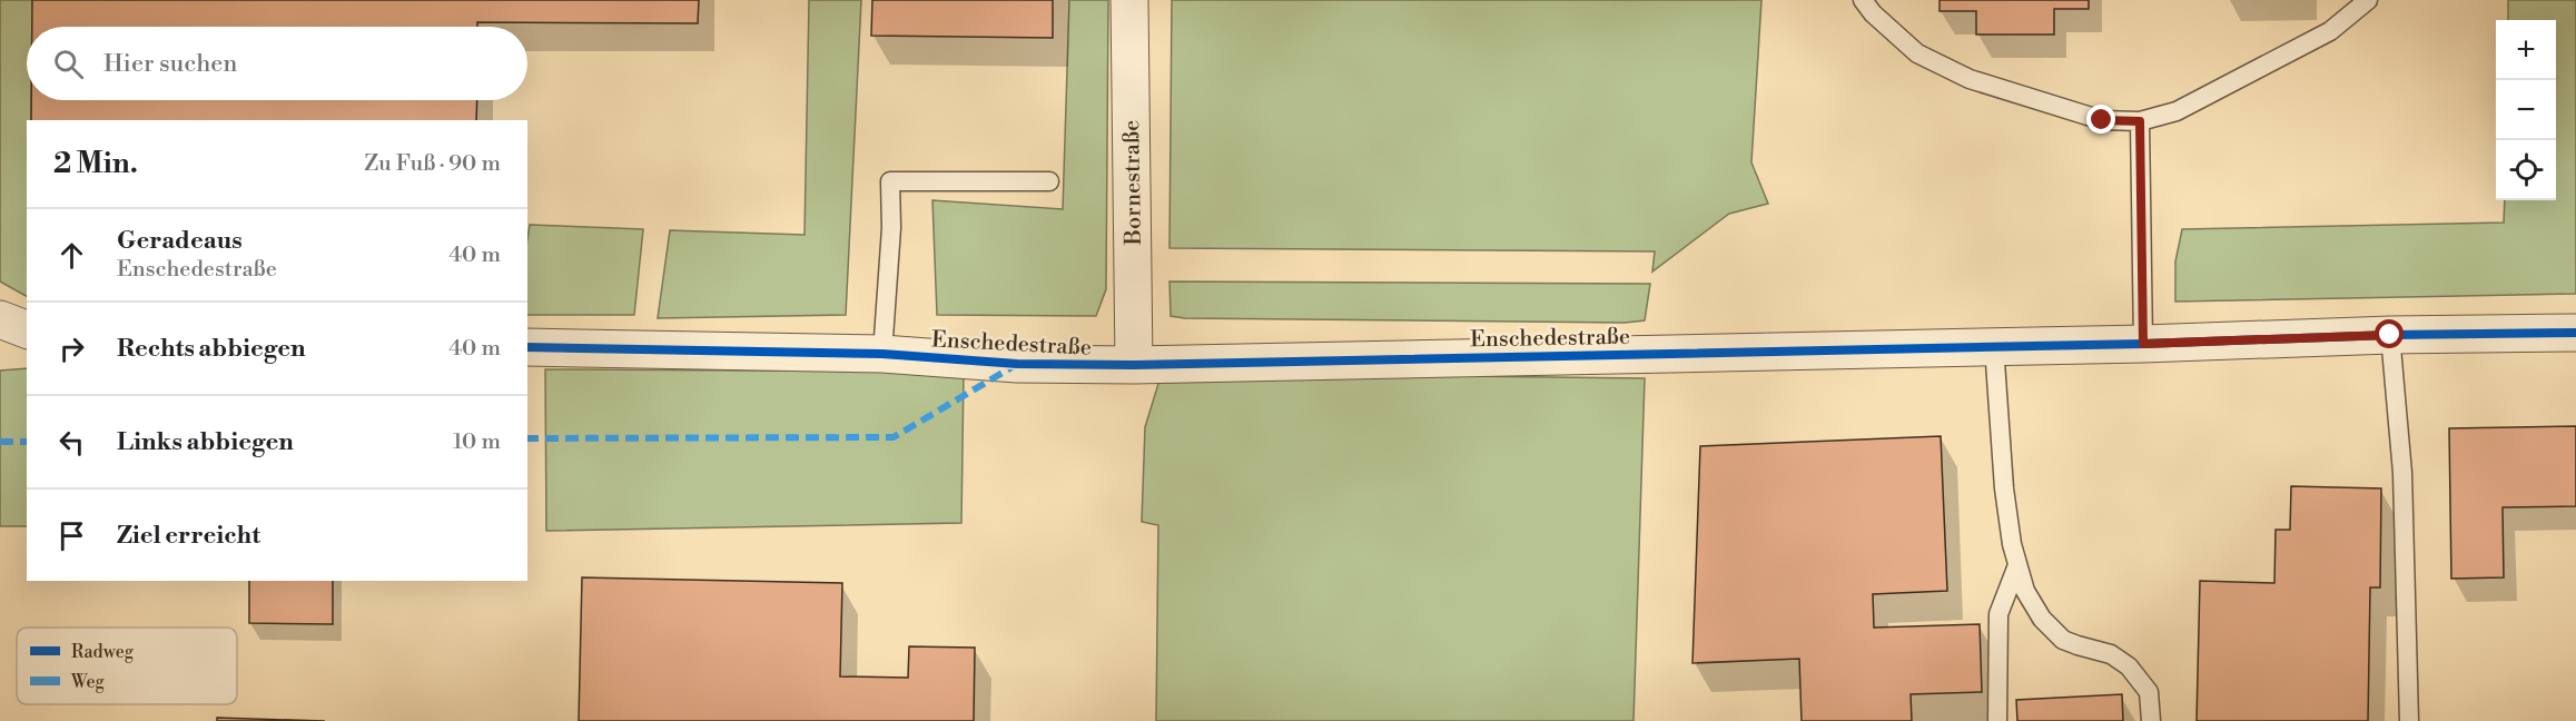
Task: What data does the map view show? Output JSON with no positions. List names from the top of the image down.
{
  "streets": {
    "street": ["Bornestraße", "Enschedestraße"]
  },
  "crossings": [
    ["Bornestraße", "Enschedestraße"]
  ],
  "legend": ["Radweg", "Weg"],
  "page": {
    "map_buttons": ["+", "−"],
    "search": "Hier suchen",
    "heading": ["2 Min.", "Zu Fuß · 90 m"],
    "list": [
      ["Geradeaus", "Enschedestraße", "40 m"],
      ["Rechts abbiegen", "40 m"],
      ["Links abbiegen", "10 m"],
      "Ziel erreicht"
    ]
  }
}
